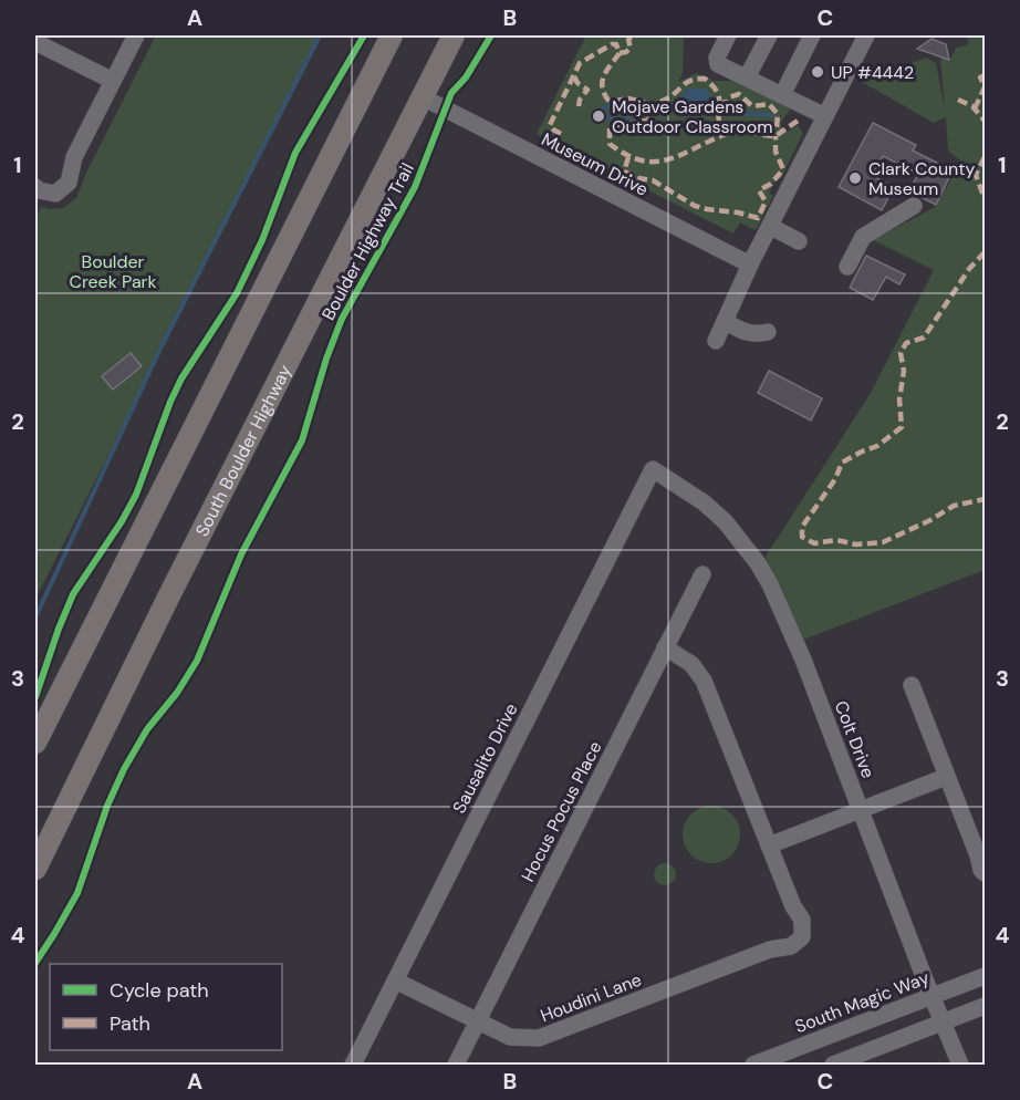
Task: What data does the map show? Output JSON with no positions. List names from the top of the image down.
{
  "streets": {
    "main road": ["South Boulder Highway"],
    "street": [
      "Museum Drive",
      "Colt Drive",
      "Sausalito Drive",
      "Hocus Pocus Place",
      "Houdini Lane",
      "South Magic Way"
    ],
    "cycle path": ["Boulder Highway Trail"]
  },
  "crossings": [
    ["Museum Drive", "South Boulder Highway"],
    ["Colt Drive", "Sausalito Drive"],
    ["Colt Drive", "South Magic Way"],
    ["Sausalito Drive", "Houdini Lane"],
    ["Hocus Pocus Place", "Houdini Lane"]
  ],
  "parks": ["Boulder Creek Park"],
  "places": ["UP #4442", "Mojave Gardens Outdoor Classroom", "Clark County Museum"],
  "legend": ["Cycle path", "Path"],
  "grid": {
    "columns": ["A", "B", "C"],
    "rows": [
      "1",
      "2",
      "3",
      "4"
    ]
  }
}
